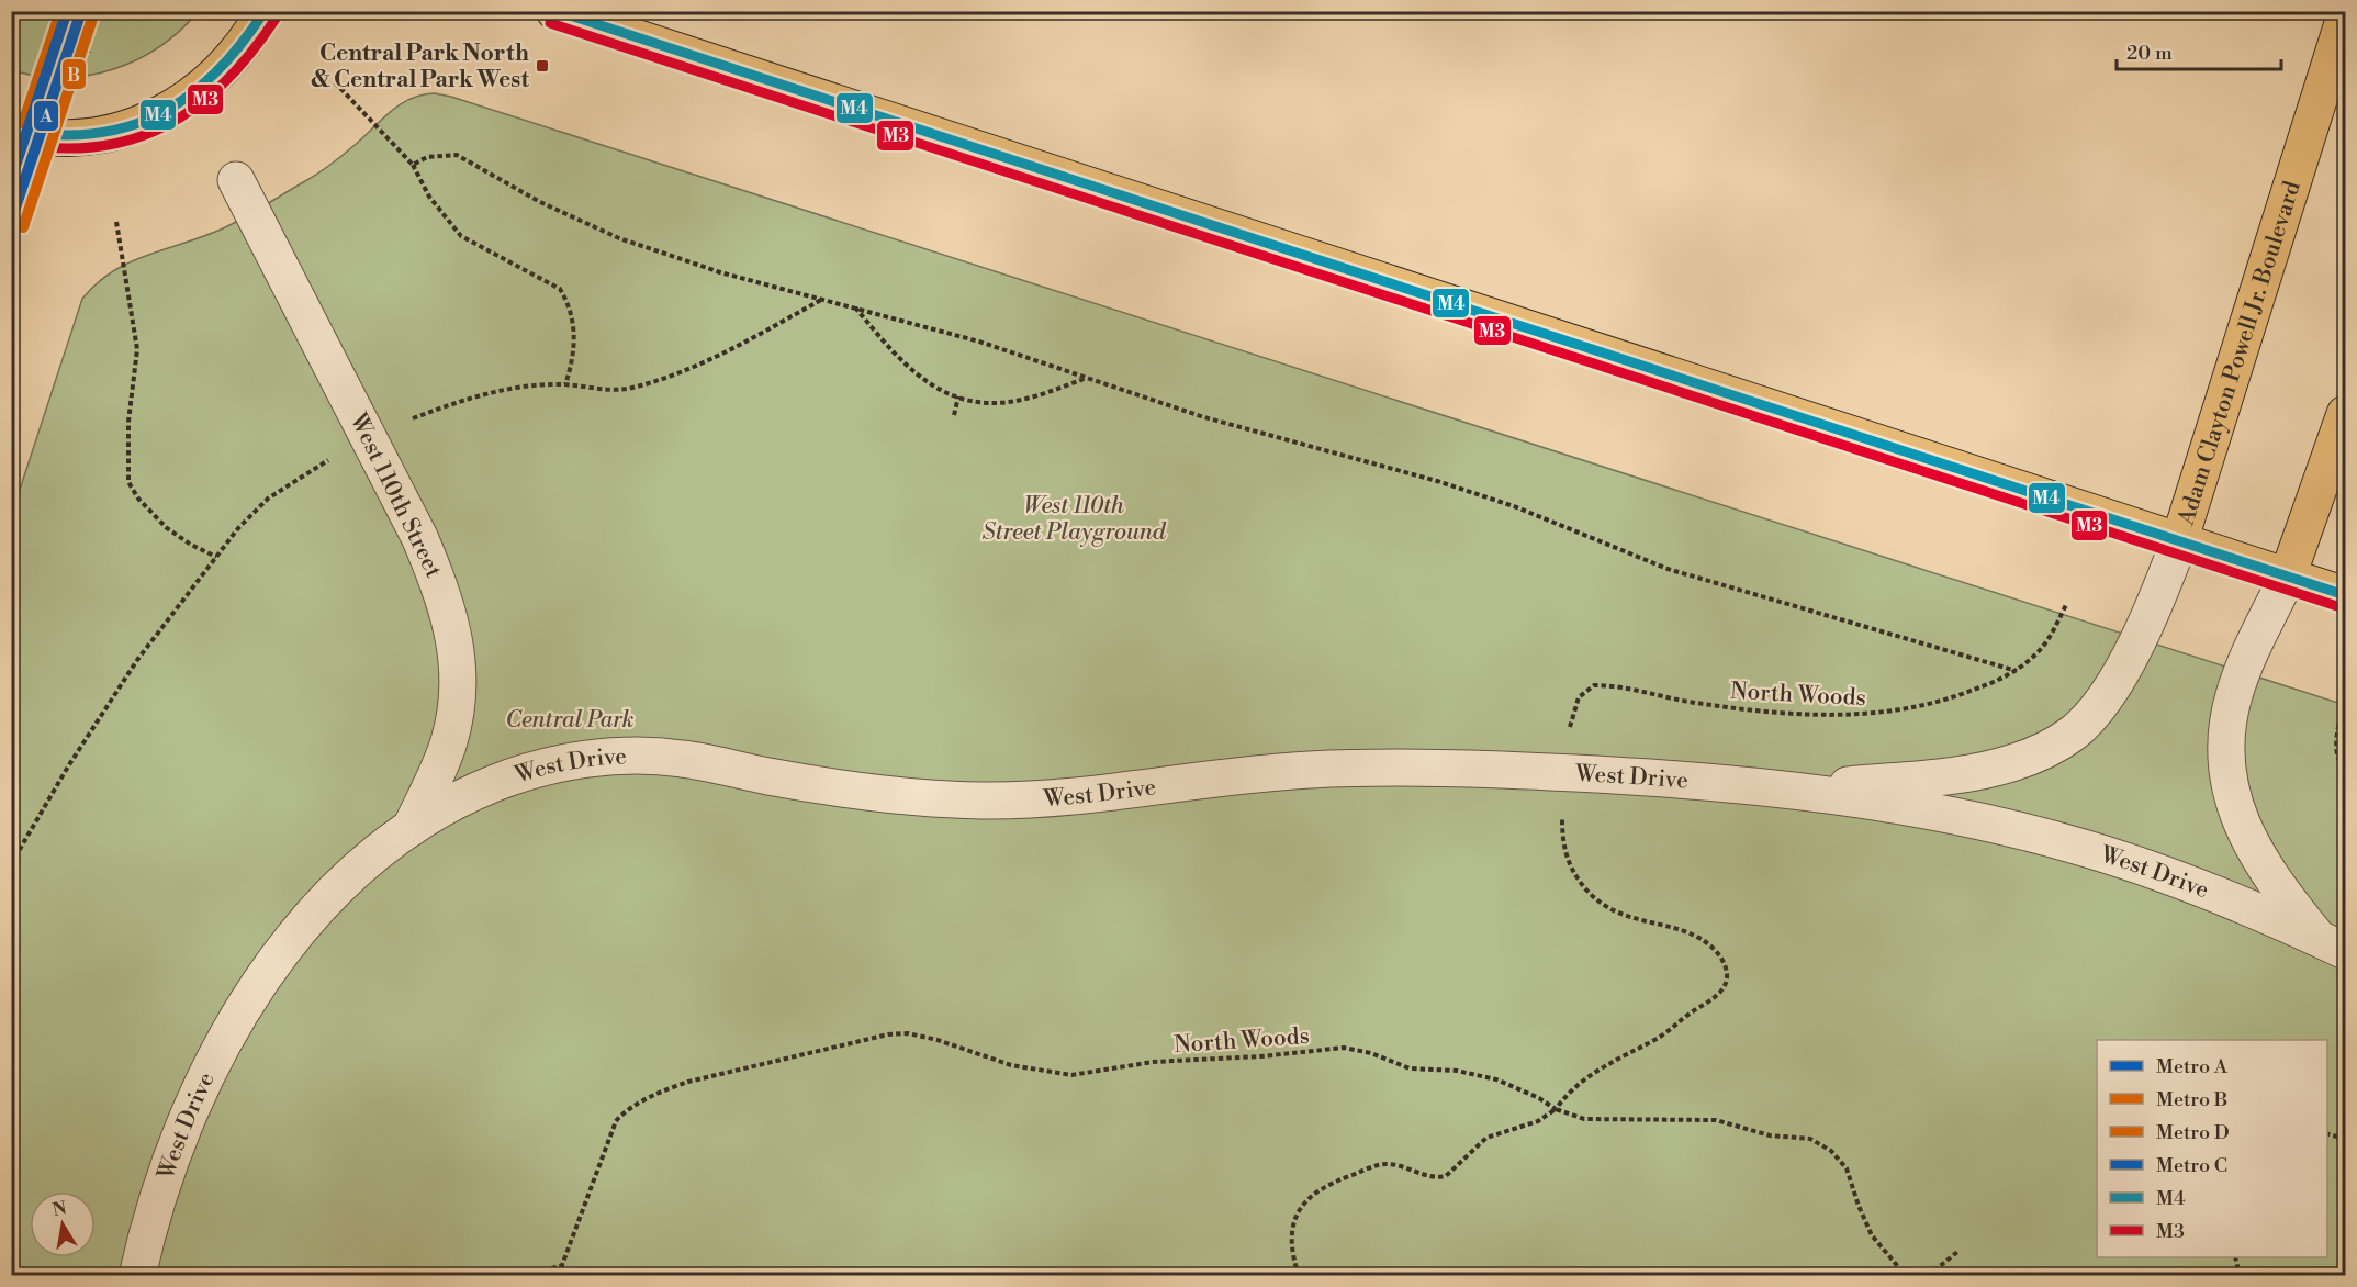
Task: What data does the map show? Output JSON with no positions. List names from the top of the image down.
{
  "streets": {
    "main road": ["Adam Clayton Powell Jr. Boulevard"],
    "street": ["West 110th Street", "West Drive"],
    "path": ["North Woods"]
  },
  "crossings": [
    ["Adam Clayton Powell Jr. Boulevard", "West Drive"],
    ["West 110th Street", "West Drive"]
  ],
  "parks": ["West 110th Street Playground", "Central Park"],
  "places": {
    "transit": ["Central Park North & Central Park West"]
  },
  "lines": [
    "metro line A",
    "metro line C",
    "transit line M4",
    "metro line B",
    "metro line D",
    "transit line M3"
  ],
  "legend": [
    "Metro A",
    "Metro B",
    "Metro D",
    "Metro C",
    "M4",
    "M3"
  ],
  "scale_bar": "20 m",
  "north": "top"
}
